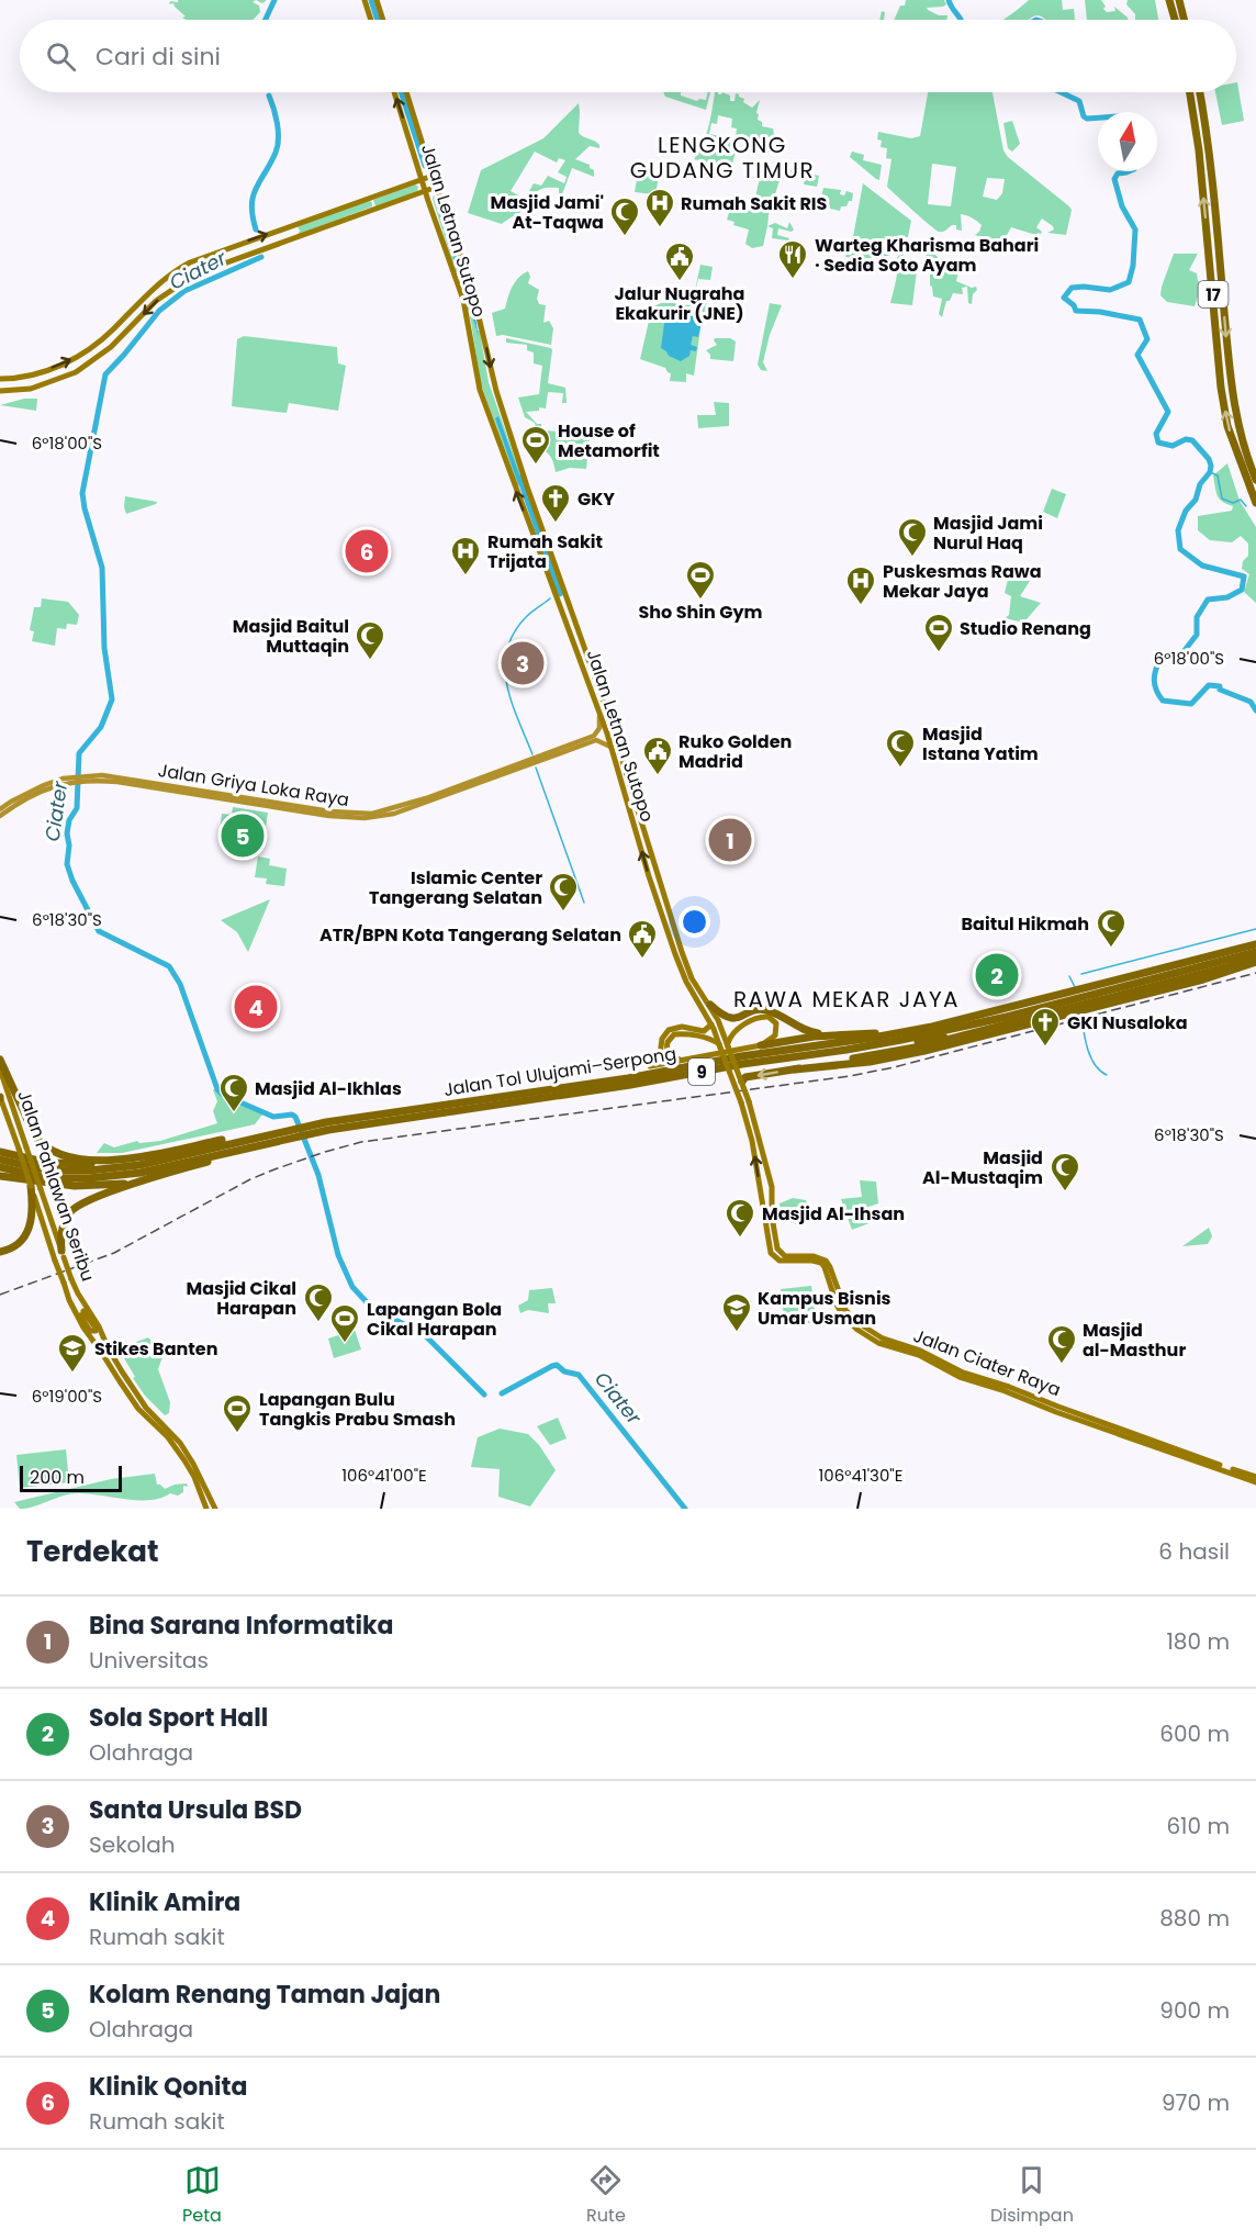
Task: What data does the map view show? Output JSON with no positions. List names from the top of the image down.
{
  "streets": {
    "highway": ["17", "Jalan Tol Ulujami–Serpong", "9"],
    "main road": [
      "Jalan Letnan Sutopo",
      "Jalan Griya Loka Raya",
      "Jalan Pahlawan Seribu",
      "Jalan Ciater Raya"
    ]
  },
  "crossings": [
    ["Jalan Letnan Sutopo", "Jalan Griya Loka Raya"]
  ],
  "districts": ["LENGKONG GUDANG TIMUR", "RAWA MEKAR JAYA"],
  "water": ["Ciater"],
  "places": {
    "hospital": ["Rumah Sakit RIS", "Rumah Sakit Trijata", "Puskesmas Rawa Mekar Jaya"],
    "mosque": [
      "Masjid Jami' At-Taqwa",
      "Masjid Jami Nurul Haq",
      "Masjid Baitul Muttaqin",
      "Masjid Istana Yatim",
      "Islamic Center Tangerang Selatan",
      "Baitul Hikmah",
      "Masjid Al-Ikhlas",
      "Masjid Al-Mustaqim",
      "Masjid Al-Ihsan",
      "Masjid Cikal Harapan",
      "Masjid al-Masthur"
    ],
    "restaurant": ["Warteg Kharisma Bahari · Sedia Soto Ayam"],
    "public building": ["Jalur Nugraha Ekakurir (JNE)", "Ruko Golden Madrid", "ATR/BPN Kota Tangerang Selatan"],
    "sports": [
      "House of Metamorfit",
      "Sho Shin Gym",
      "Studio Renang",
      "Lapangan Bola Cikal Harapan",
      "Lapangan Bulu Tangkis Prabu Smash"
    ],
    "church": ["GKY", "GKI Nusaloka"],
    "school or university": ["Kampus Bisnis Umar Usman", "Stikes Banten"]
  },
  "scale_bar": "200 m",
  "north": "top",
  "page": {
    "search": "Cari di sini",
    "pins": [
      "6",
      "3",
      "5",
      "1",
      "2",
      "4"
    ],
    "scale": "200 m",
    "heading": ["Terdekat", "6 hasil"],
    "list": [
      {
        "mark": "1",
        "name": "Bina Sarana Informatika",
        "note": "Universitas",
        "value": "180 m"
      },
      {
        "mark": "2",
        "name": "Sola Sport Hall",
        "note": "Olahraga",
        "value": "600 m"
      },
      {
        "mark": "3",
        "name": "Santa Ursula BSD",
        "note": "Sekolah",
        "value": "610 m"
      },
      {
        "mark": "4",
        "name": "Klinik Amira",
        "note": "Rumah sakit",
        "value": "880 m"
      },
      {
        "mark": "5",
        "name": "Kolam Renang Taman Jajan",
        "note": "Olahraga",
        "value": "900 m"
      },
      {
        "mark": "6",
        "name": "Klinik Qonita",
        "note": "Rumah sakit",
        "value": "970 m"
      }
    ],
    "nav": ["Peta", "Rute", "Disimpan"]
  },
  "coordinates": [
    "6°18'00\"S",
    "6°18'30\"S",
    "6°19'00\"S",
    "106°41'00\"E",
    "106°41'30\"E"
  ]
}
